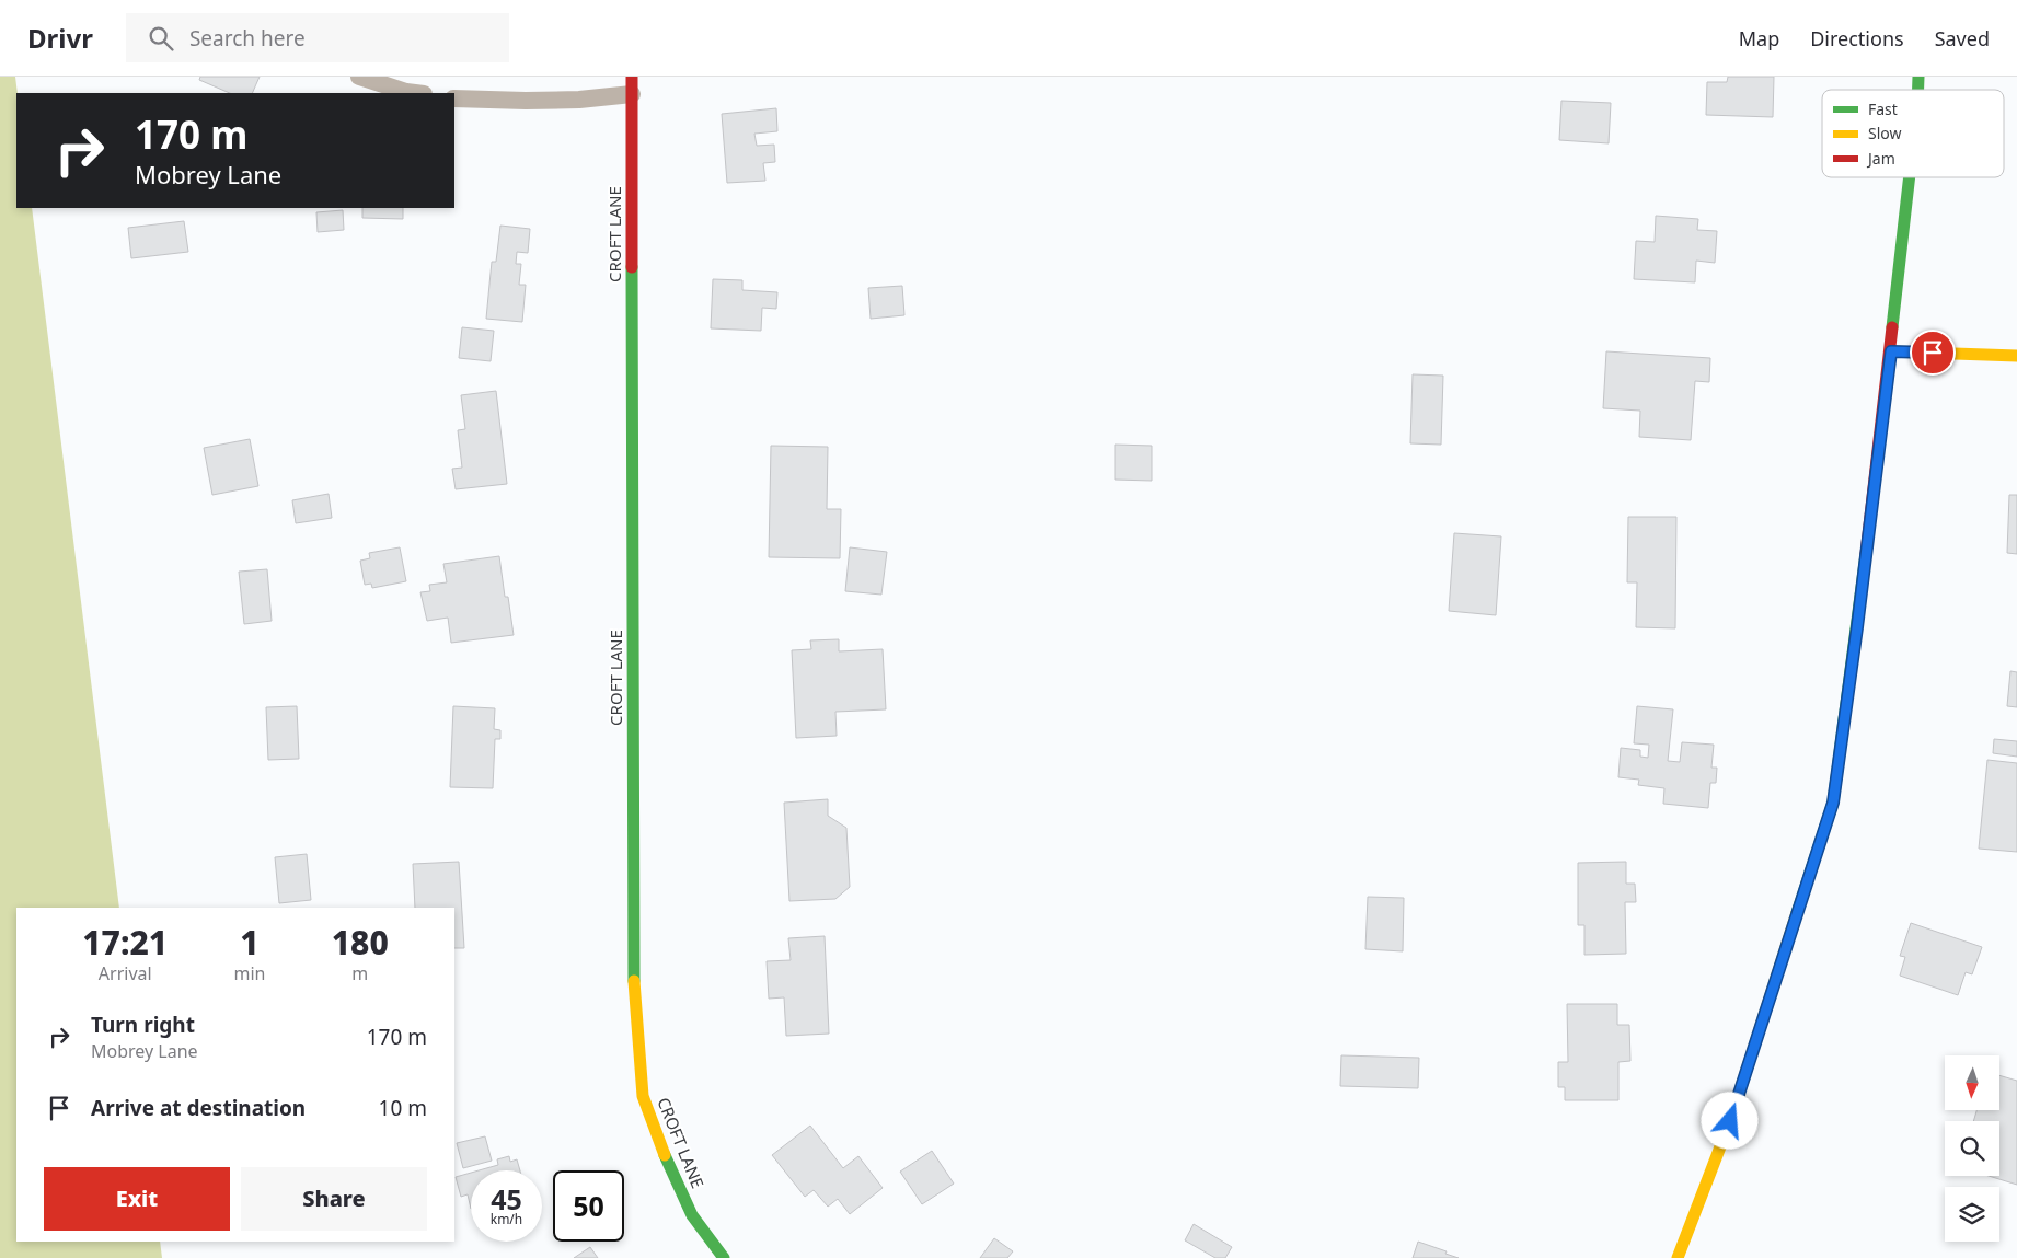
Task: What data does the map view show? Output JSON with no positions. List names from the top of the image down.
{
  "streets": {
    "street": ["CROFT LANE"]
  },
  "legend": ["Fast", "Slow", "Jam"],
  "north": "bottom",
  "page": {
    "header": "Drivr",
    "search": "Search here",
    "nav": ["Map", "Directions", "Saved"],
    "turn": ["170 m", "Mobrey Lane"],
    "eta": [
      "17:21",
      "Arrival",
      "1",
      "min",
      "180",
      "m"
    ],
    "list": [
      {
        "name": "Turn right",
        "note": "Mobrey Lane",
        "value": "170 m"
      },
      {
        "name": "Arrive at destination",
        "value": "10 m"
      }
    ],
    "buttons": ["Exit", "Share"],
    "speed": "45 km/h",
    "limit": "50"
  }
}
